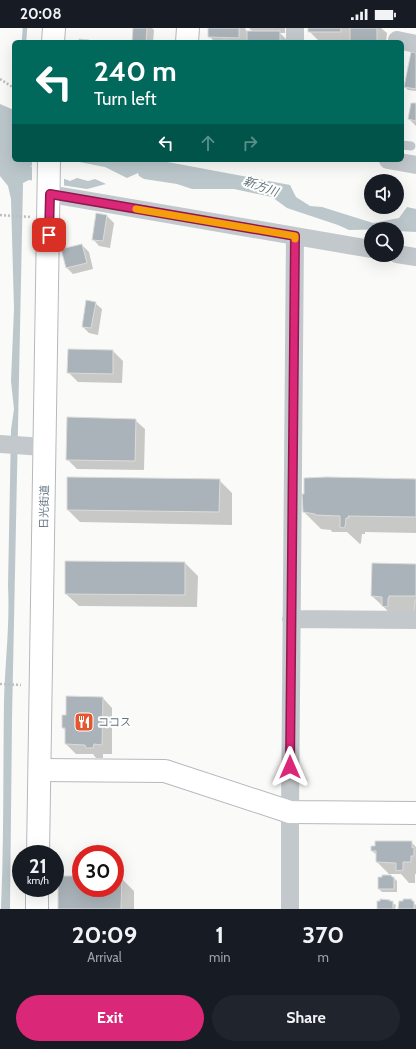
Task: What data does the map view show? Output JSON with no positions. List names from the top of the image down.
{
  "streets": {
    "main road": ["日光街道"]
  },
  "water": ["新方川"],
  "places": {
    "restaurant": ["ココス"]
  },
  "page": {
    "status": "20:08",
    "turn": ["240 m", "Turn left"],
    "speed": "21 km/h",
    "limit": "30",
    "eta": [
      "20:09",
      "Arrival",
      "1",
      "min",
      "370",
      "m"
    ],
    "buttons": ["Exit", "Share"]
  }
}
